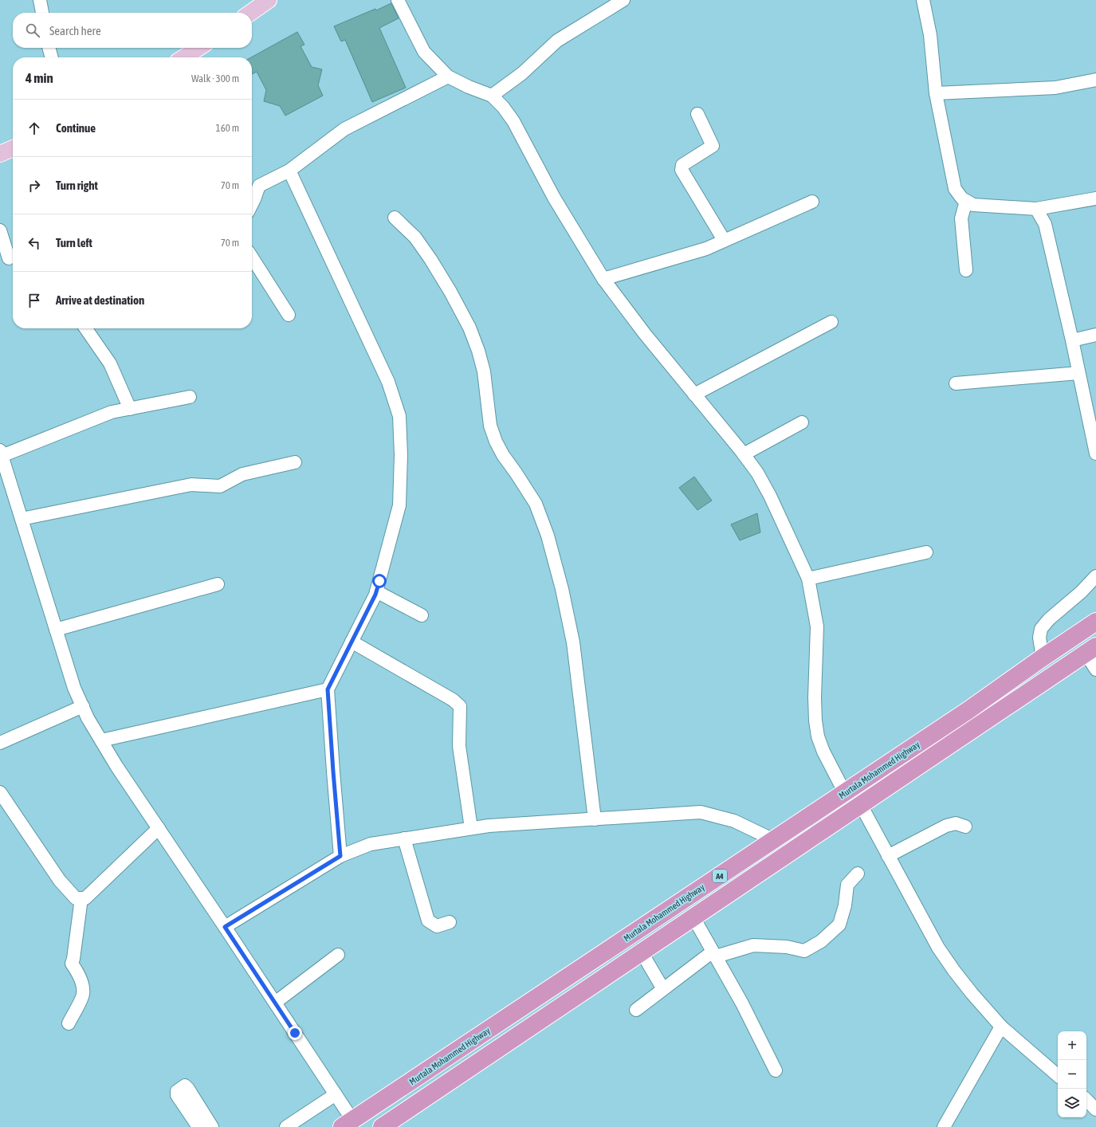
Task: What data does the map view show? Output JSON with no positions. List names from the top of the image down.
{
  "streets": {
    "highway": ["Murtala Mohammed Highway", "A4"]
  },
  "page": {
    "search": "Search here",
    "heading": ["4 min", "Walk · 300 m"],
    "list": [
      ["Continue", "160 m"],
      ["Turn right", "70 m"],
      ["Turn left", "70 m"],
      "Arrive at destination"
    ],
    "map_buttons": ["+", "−"]
  }
}
